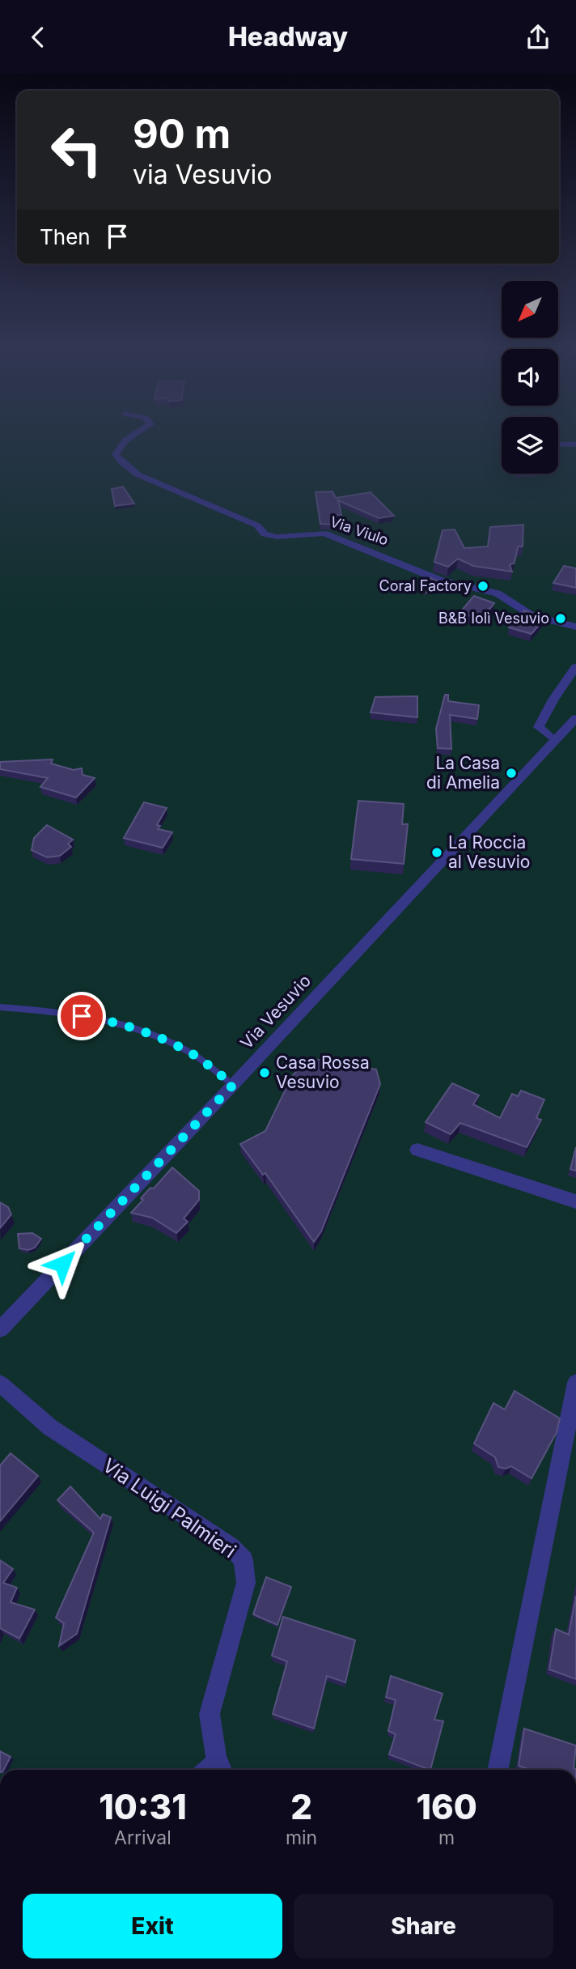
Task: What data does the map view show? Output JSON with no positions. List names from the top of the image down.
{
  "streets": {
    "street": ["Via Viulo", "Via Vesuvio", "Via Luigi Palmieri"]
  },
  "places": [
    "Coral Factory",
    "B&B Iolì Vesuvio",
    "La Casa di Amelia",
    "La Roccia al Vesuvio",
    "Casa Rossa Vesuvio"
  ],
  "north": "bottom left",
  "page": {
    "header": "Headway",
    "turn": ["90 m", "via Vesuvio"],
    "then": "Then",
    "eta": [
      "10:31",
      "Arrival",
      "2",
      "min",
      "160",
      "m"
    ],
    "buttons": ["Exit", "Share"]
  }
}
